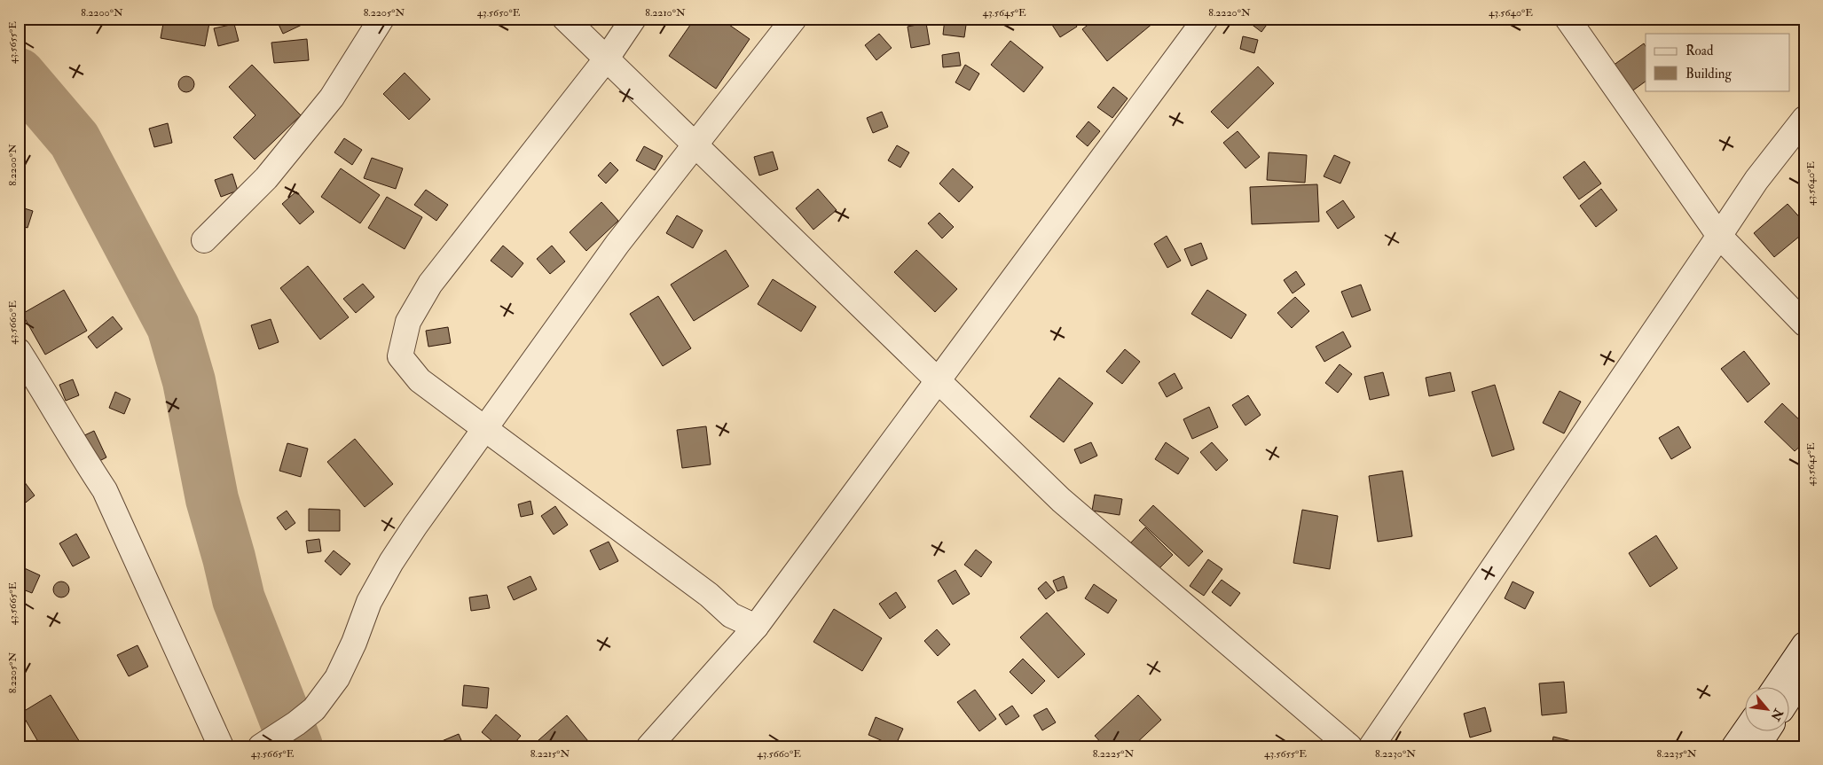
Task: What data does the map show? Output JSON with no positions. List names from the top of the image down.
{
  "legend": ["Road", "Building"],
  "north": "bottom right",
  "coordinates": [
    "8.2200°N",
    "8.2205°N",
    "43.5650°E",
    "8.2210°N",
    "43.5645°E",
    "8.2220°N",
    "43.5640°E",
    "43.5655°E",
    "43.5660°E",
    "43.5665°E",
    "8.2215°N",
    "8.2225°N",
    "8.2230°N",
    "8.2235°N"
  ]
}
